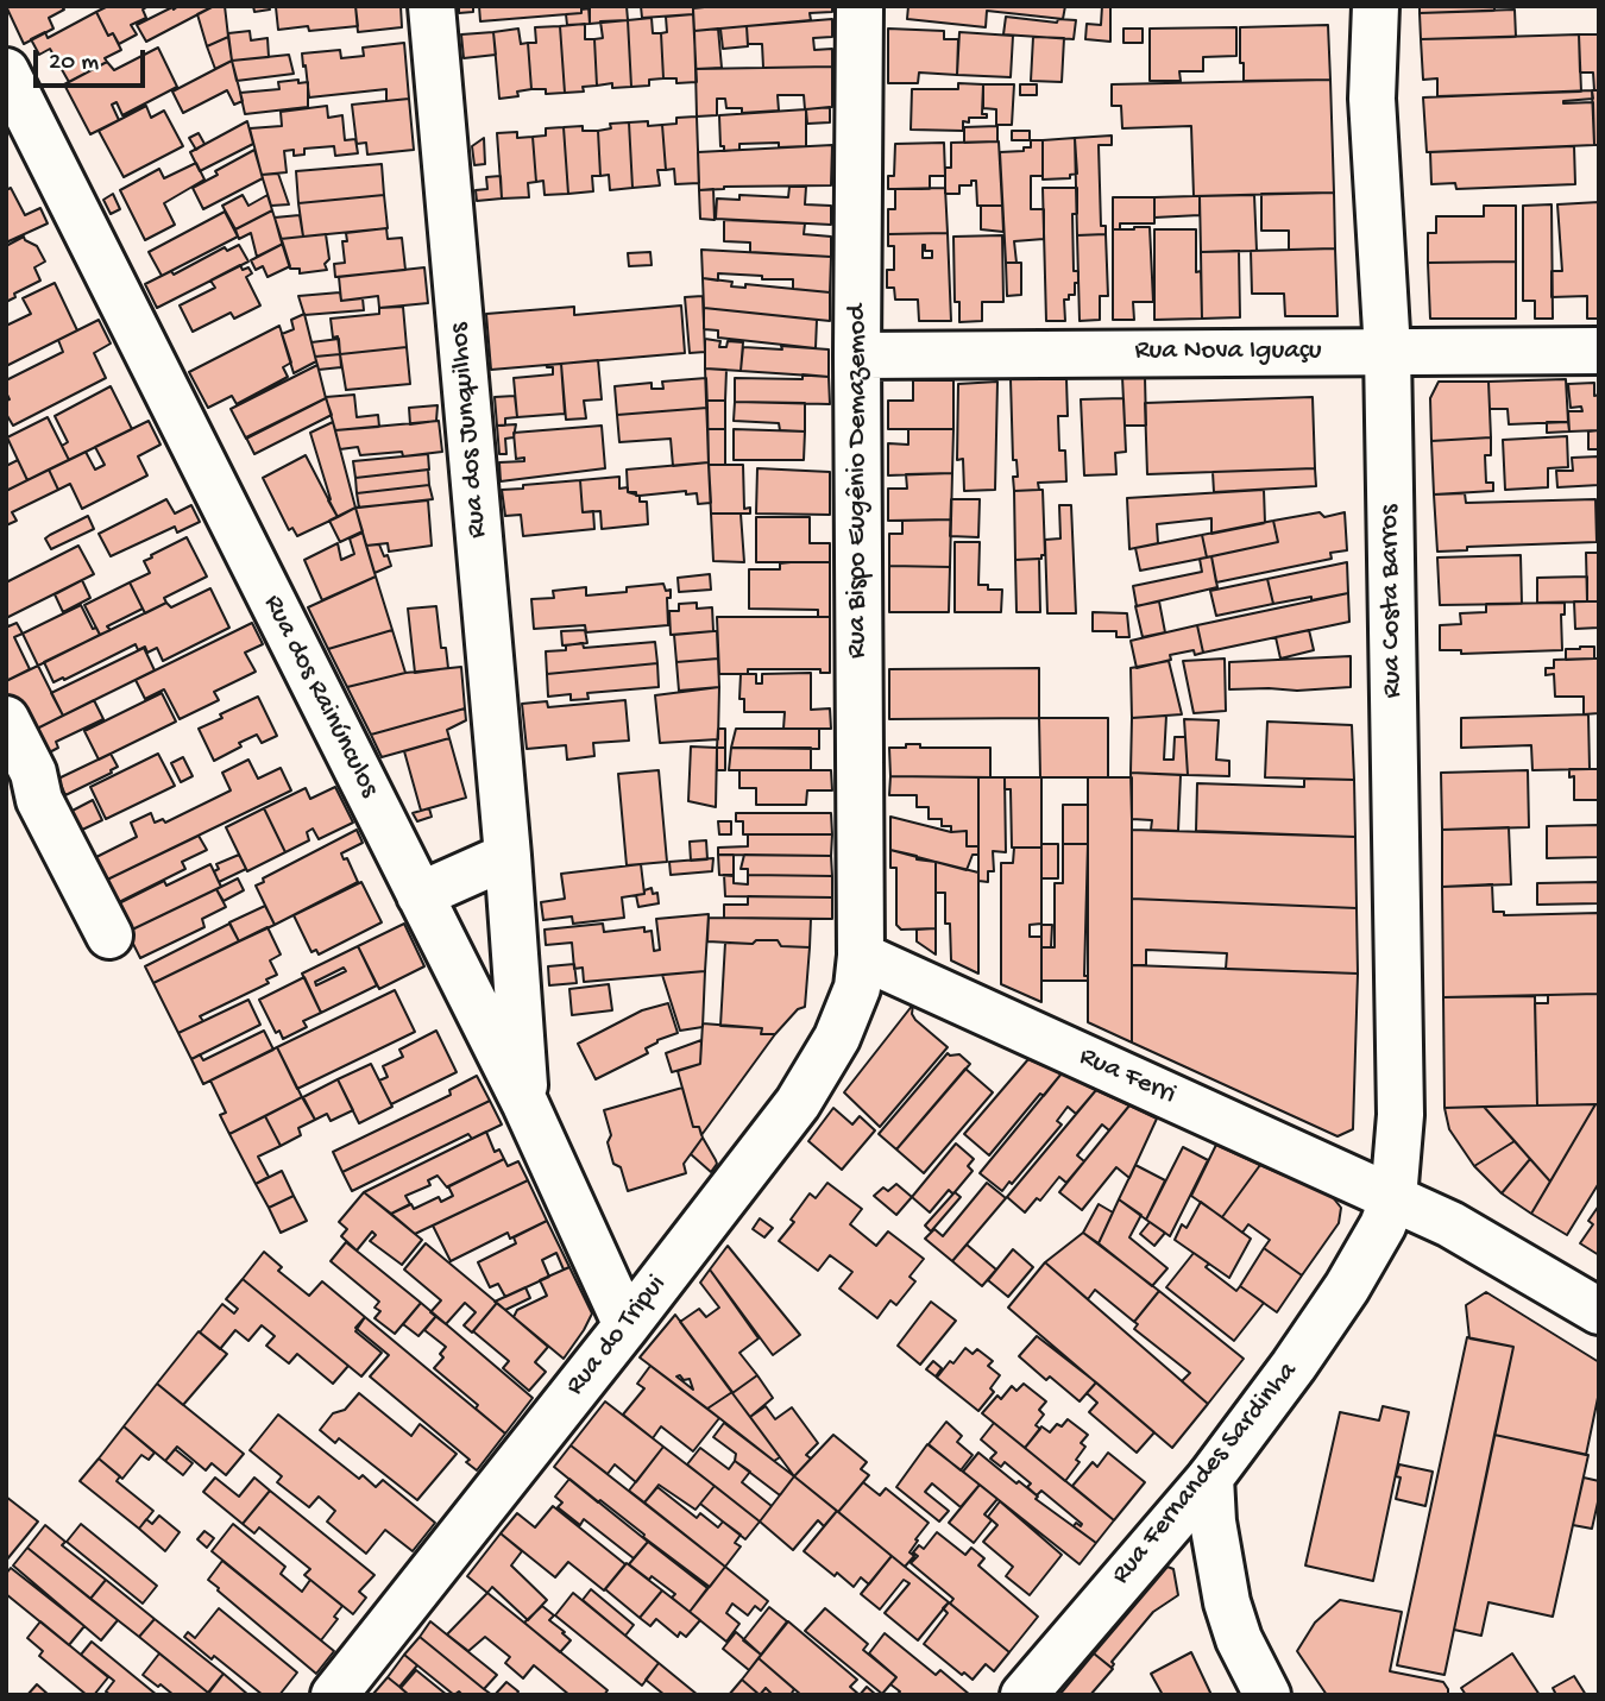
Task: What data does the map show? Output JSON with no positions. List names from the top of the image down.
{
  "streets": {
    "street": [
      "Rua Nova Iguaçu",
      "Rua dos Junquilhos",
      "Rua Bispo Eugênio Demazemod",
      "Rua Costa Barros",
      "Rua dos Rainúnculos",
      "Rua Ferri",
      "Rua do Tripui",
      "Rua Fernandes Sardinha"
    ]
  },
  "crossings": [
    ["Rua Nova Iguaçu", "Rua Bispo Eugênio Demazemod"],
    ["Rua Nova Iguaçu", "Rua Costa Barros"],
    ["Rua dos Junquilhos", "Rua dos Rainúnculos"],
    ["Rua Bispo Eugênio Demazemod", "Rua Ferri"],
    ["Rua Bispo Eugênio Demazemod", "Rua do Tripui"],
    ["Rua Costa Barros", "Rua Ferri"],
    ["Rua Costa Barros", "Rua Fernandes Sardinha"],
    ["Rua dos Rainúnculos", "Rua do Tripui"],
    ["Rua Ferri", "Rua do Tripui"],
    ["Rua Ferri", "Rua Fernandes Sardinha"]
  ],
  "scale_bar": "20 m"
}
